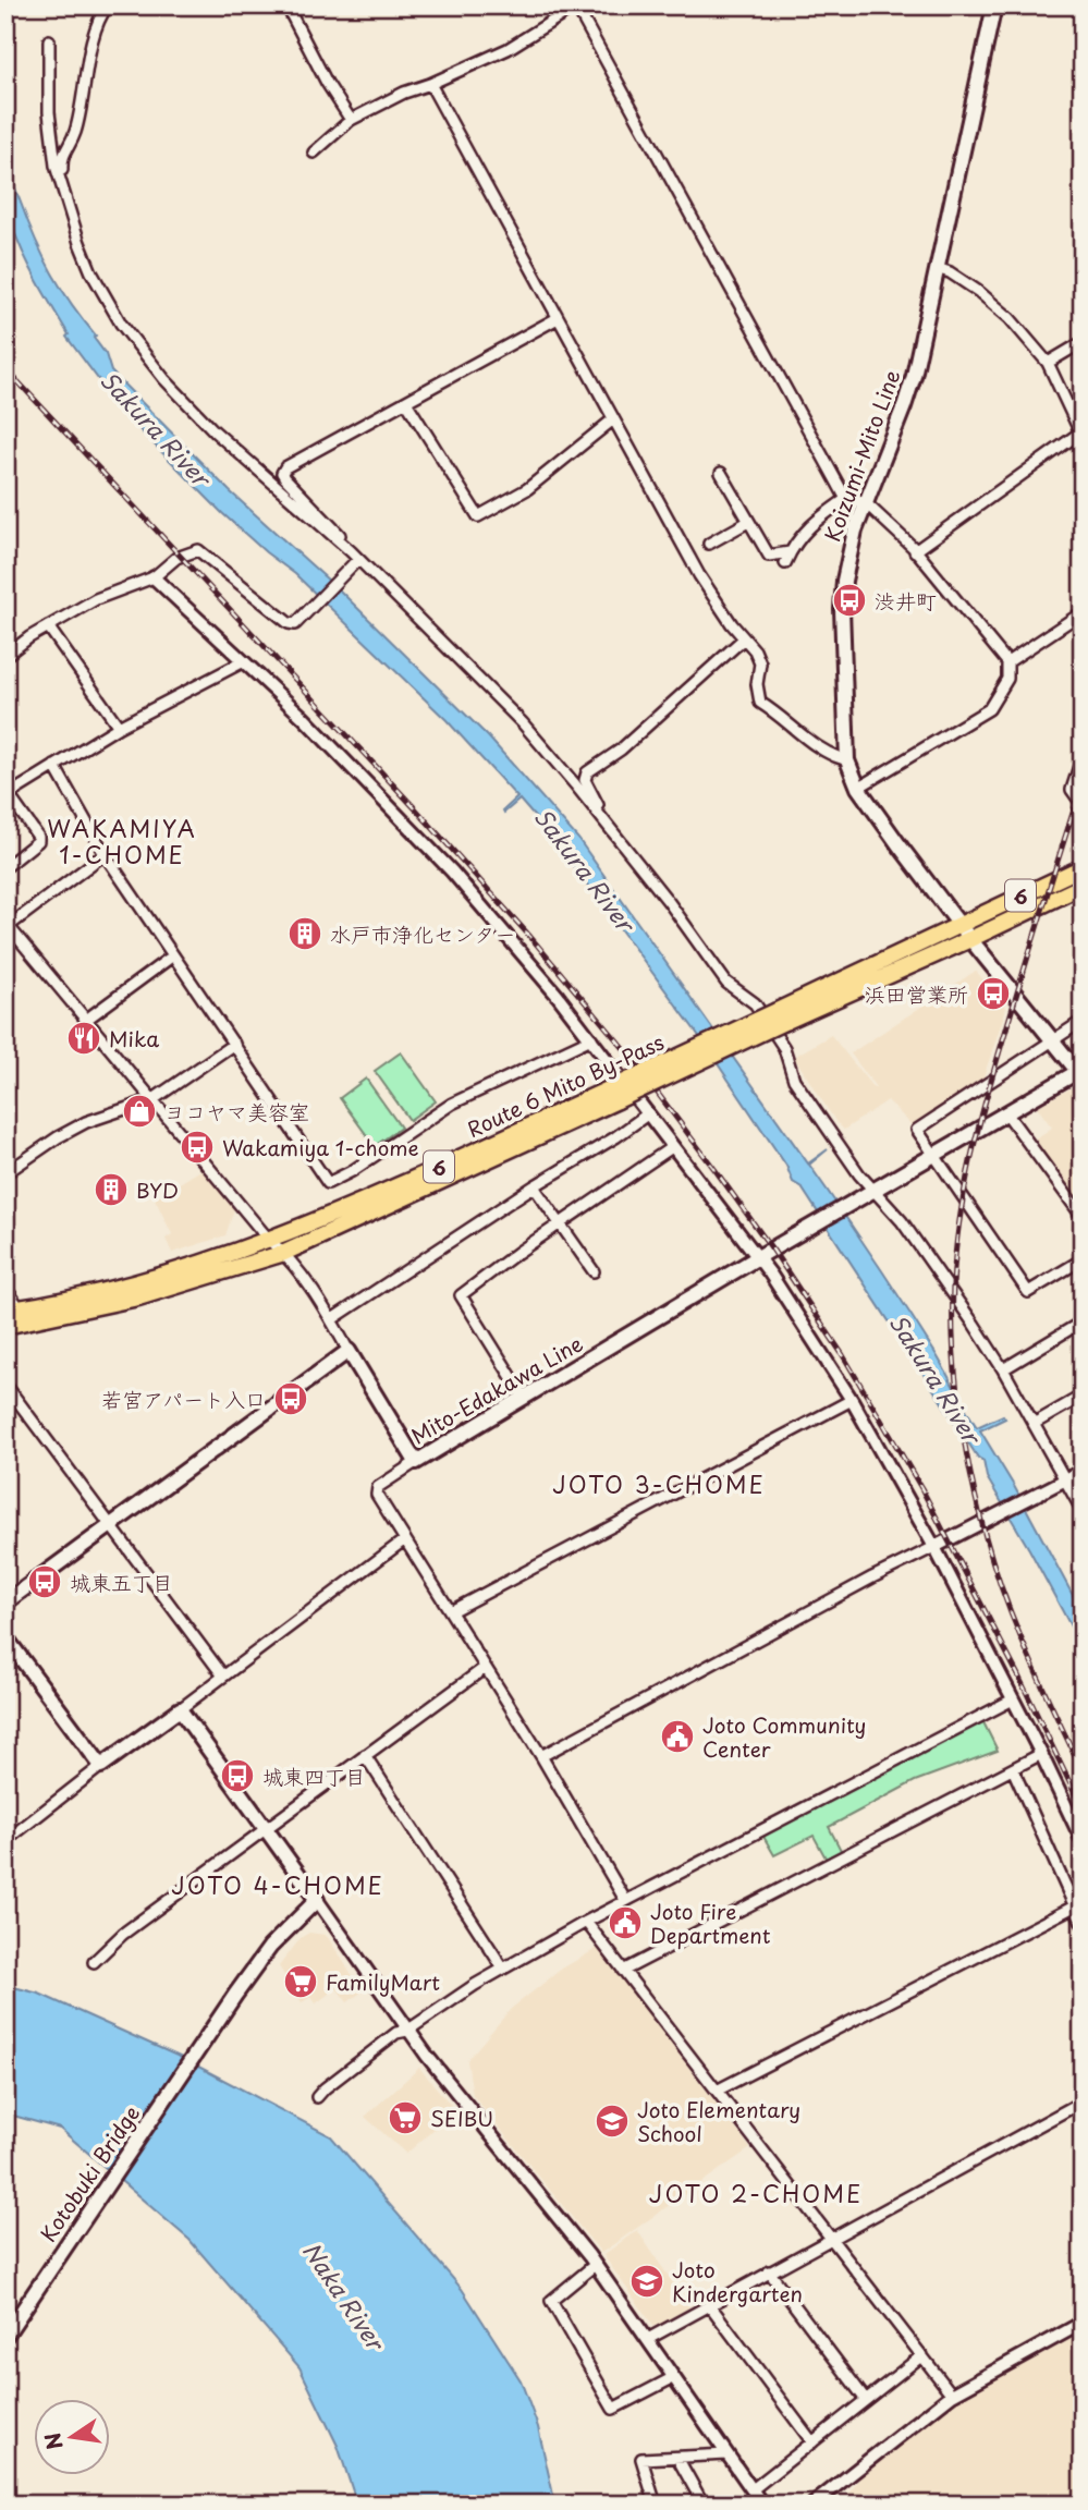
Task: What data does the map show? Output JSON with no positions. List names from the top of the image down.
{
  "streets": {
    "highway": ["6", "Route 6 Mito By-Pass"],
    "main road": ["Koizumi-Mito Line", "Mito-Edakawa Line", "Kotobuki Bridge"]
  },
  "crossings": [
    ["Koizumi-Mito Line", "Route 6 Mito By-Pass"]
  ],
  "districts": [
    "WAKAMIYA 1-CHOME",
    "JOTO 3-CHOME",
    "JOTO 4-CHOME",
    "JOTO 2-CHOME"
  ],
  "water": ["Sakura River", "Naka River"],
  "places": {
    "bus stop": [
      "渋井町",
      "浜田営業所",
      "Wakamiya 1-chome",
      "若宮アパート入口",
      "城東五丁目",
      "城東四丁目"
    ],
    "building": ["水戸市浄化センター", "BYD"],
    "restaurant": ["Mika"],
    "shop": ["ヨコヤマ美容室"],
    "public building": ["Joto Community Center", "Joto Fire Department"],
    "supermarket": ["FamilyMart", "SEIBU"],
    "school or university": ["Joto Elementary School", "Joto Kindergarten"]
  },
  "north": "left"
}
